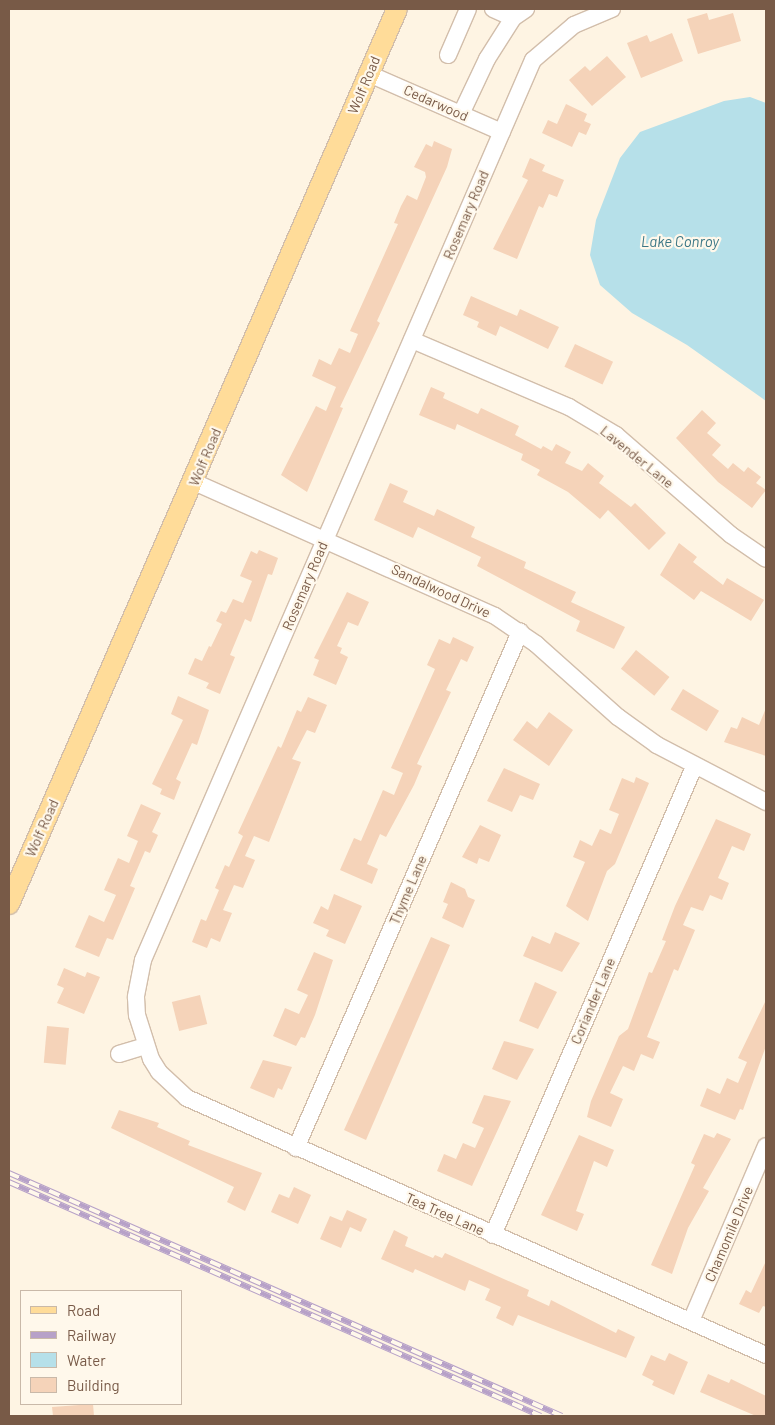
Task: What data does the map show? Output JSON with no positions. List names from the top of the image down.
{
  "streets": {
    "main road": ["Wolf Road"],
    "street": [
      "Cedarwood",
      "Rosemary Road",
      "Lavender Lane",
      "Sandalwood Drive",
      "Thyme Lane",
      "Coriander Lane",
      "Tea Tree Lane",
      "Chamomile Drive"
    ]
  },
  "crossings": [
    ["Wolf Road", "Cedarwood"],
    ["Wolf Road", "Sandalwood Drive"],
    ["Cedarwood", "Rosemary Road"],
    ["Rosemary Road", "Lavender Lane"],
    ["Rosemary Road", "Sandalwood Drive"],
    ["Rosemary Road", "Tea Tree Lane"],
    ["Sandalwood Drive", "Thyme Lane"],
    ["Sandalwood Drive", "Coriander Lane"],
    ["Thyme Lane", "Tea Tree Lane"],
    ["Coriander Lane", "Tea Tree Lane"],
    ["Tea Tree Lane", "Chamomile Drive"]
  ],
  "water": ["Lake Conroy"],
  "legend": [
    "Road",
    "Railway",
    "Water",
    "Building"
  ]
}
